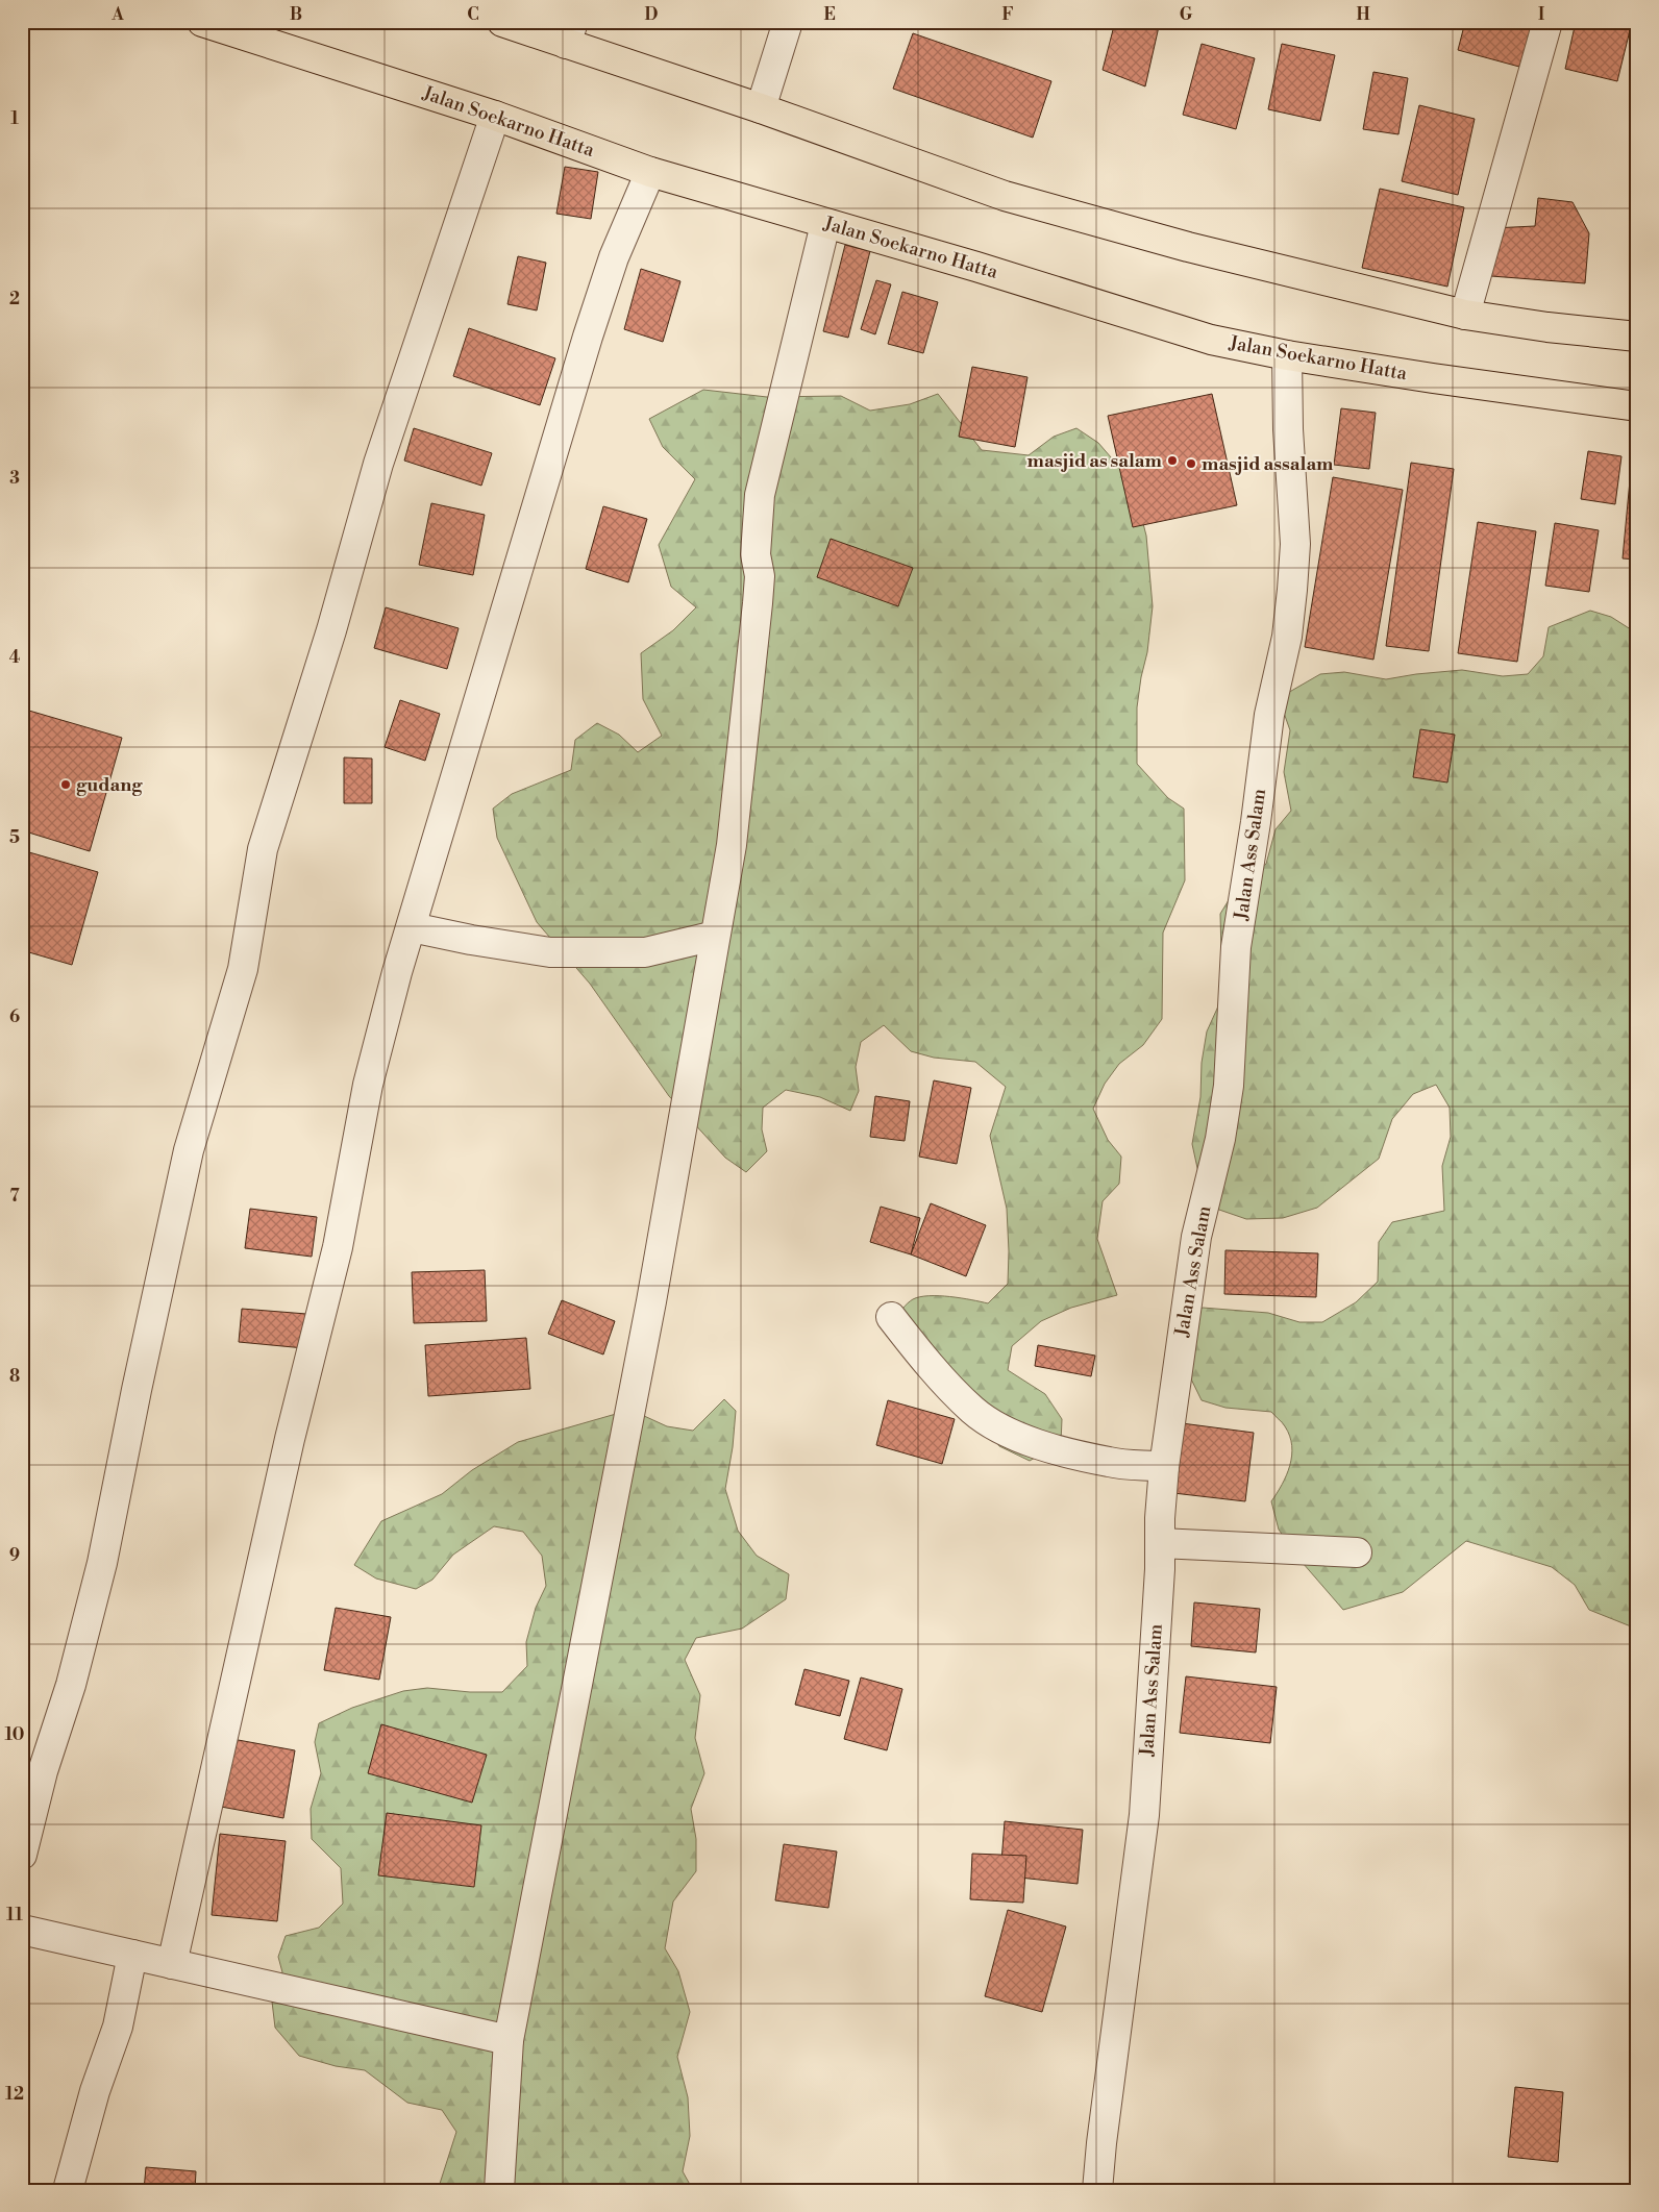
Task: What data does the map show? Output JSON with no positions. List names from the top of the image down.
{
  "streets": {
    "highway": ["Jalan Soekarno Hatta"],
    "street": ["Jalan Ass Salam"]
  },
  "crossings": [
    ["Jalan Soekarno Hatta", "Jalan Ass Salam"]
  ],
  "places": ["masjid as salam", "masjid assalam", "gudang"],
  "grid": {
    "columns": [
      "A",
      "B",
      "C",
      "D",
      "E",
      "F",
      "G",
      "H",
      "I"
    ],
    "rows": [
      "1",
      "2",
      "3",
      "4",
      "5",
      "6",
      "7",
      "8",
      "9",
      "10",
      "11",
      "12"
    ]
  }
}
